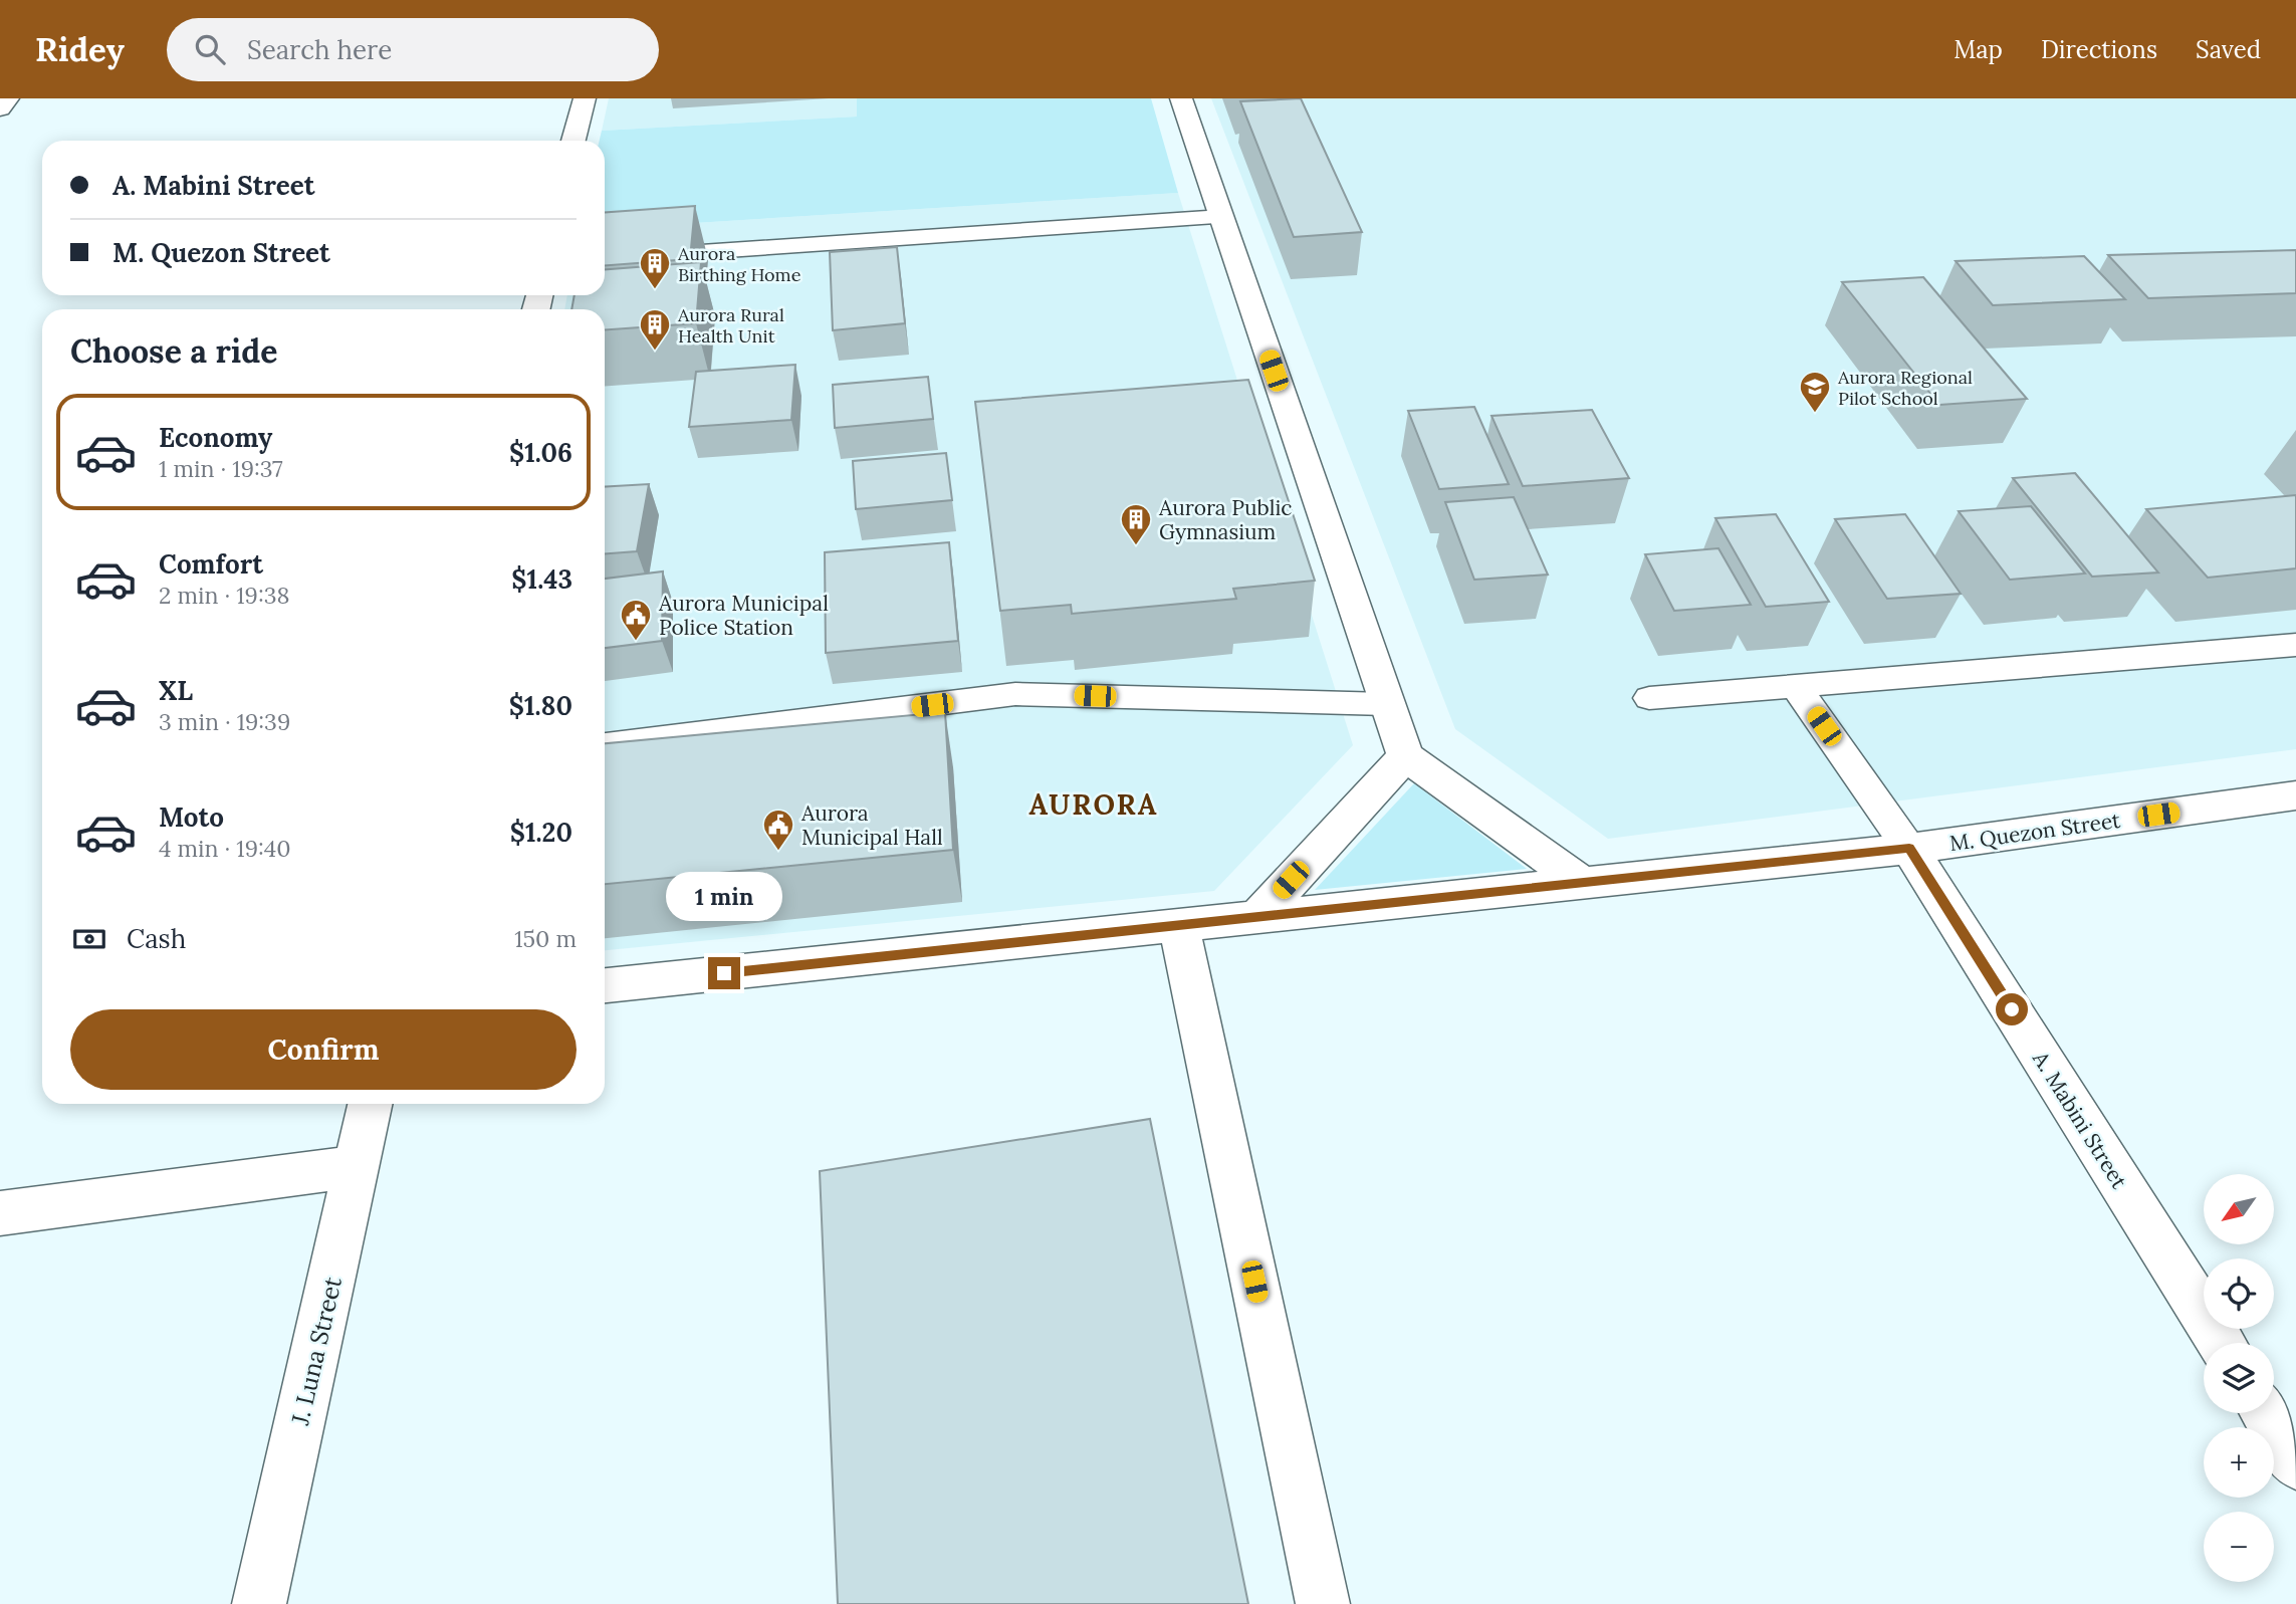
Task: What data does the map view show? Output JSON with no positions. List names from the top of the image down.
{
  "streets": {
    "street": ["M. Quezon Street", "A. Mabini Street", "J. Luna Street"]
  },
  "crossings": [
    ["M. Quezon Street", "A. Mabini Street"]
  ],
  "districts": ["AURORA"],
  "places": {
    "building": ["Aurora Birthing Home", "Aurora Rural Health Unit", "Aurora Public Gymnasium"],
    "school or university": ["Aurora Regional Pilot School"],
    "public building": ["Aurora Municipal Police Station", "Aurora Municipal Hall"]
  },
  "north": "bottom left",
  "page": {
    "header": "Ridey",
    "search": "Search here",
    "nav": ["Map", "Directions", "Saved"],
    "banner": ["A. Mabini Street", "M. Quezon Street"],
    "heading": "Choose a ride",
    "list": [
      {
        "name": "Economy",
        "note": "1 min · 19:37",
        "value": "$1.06"
      },
      {
        "name": "Comfort",
        "note": "2 min · 19:38",
        "value": "$1.43"
      },
      {
        "name": "XL",
        "note": "3 min · 19:39",
        "value": "$1.80"
      },
      {
        "name": "Moto",
        "note": "4 min · 19:40",
        "value": "$1.20"
      }
    ],
    "bubble": "1 min",
    "pay": ["Cash", "150 m"],
    "buttons": "Confirm",
    "map_buttons": ["+", "−"]
  }
}
